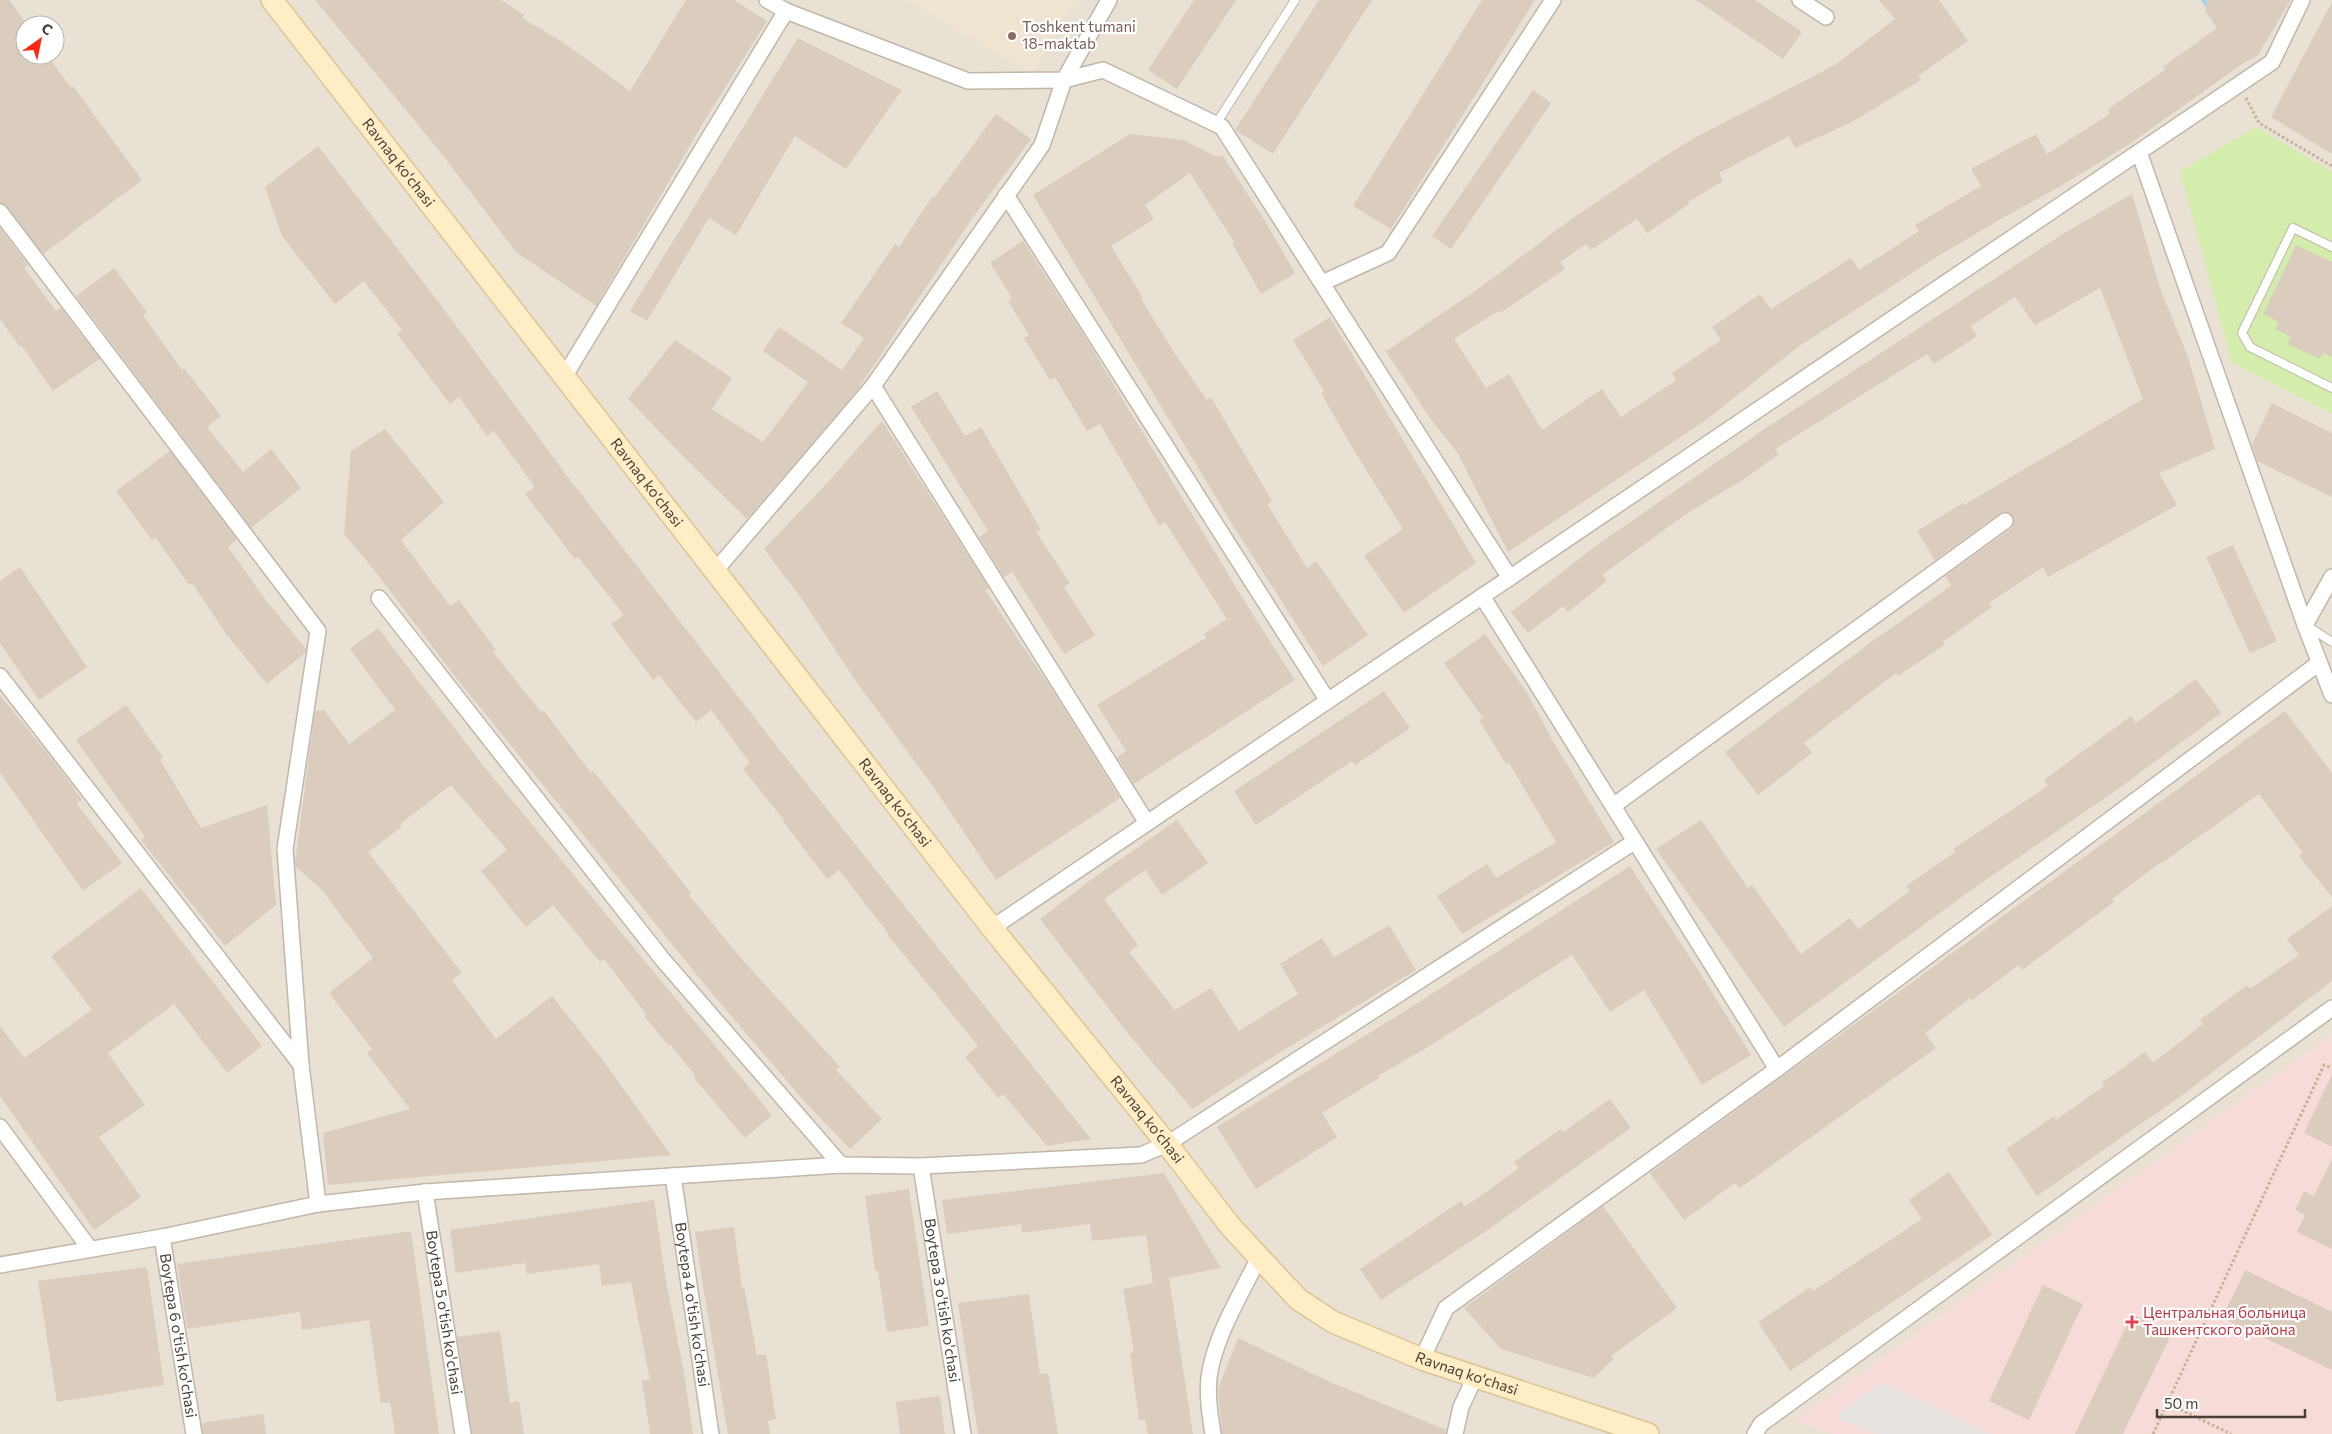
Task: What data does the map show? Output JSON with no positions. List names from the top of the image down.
{
  "streets": {
    "street": [
      "Ravnaq ko‘chasi",
      "Boytepa 3 o'tish ko'chasi",
      "Boytepa 4 o'tish ko'chasi",
      "Boytepa 5 o'tish ko'chasi",
      "Boytepa 6 o'tish ko'chasi"
    ]
  },
  "places": {
    "other": ["Toshkent tumani 18-maktab"],
    "health": ["Центральная больница Ташкентского района"]
  },
  "scale_bar": "50 m",
  "north": "top right"
}
